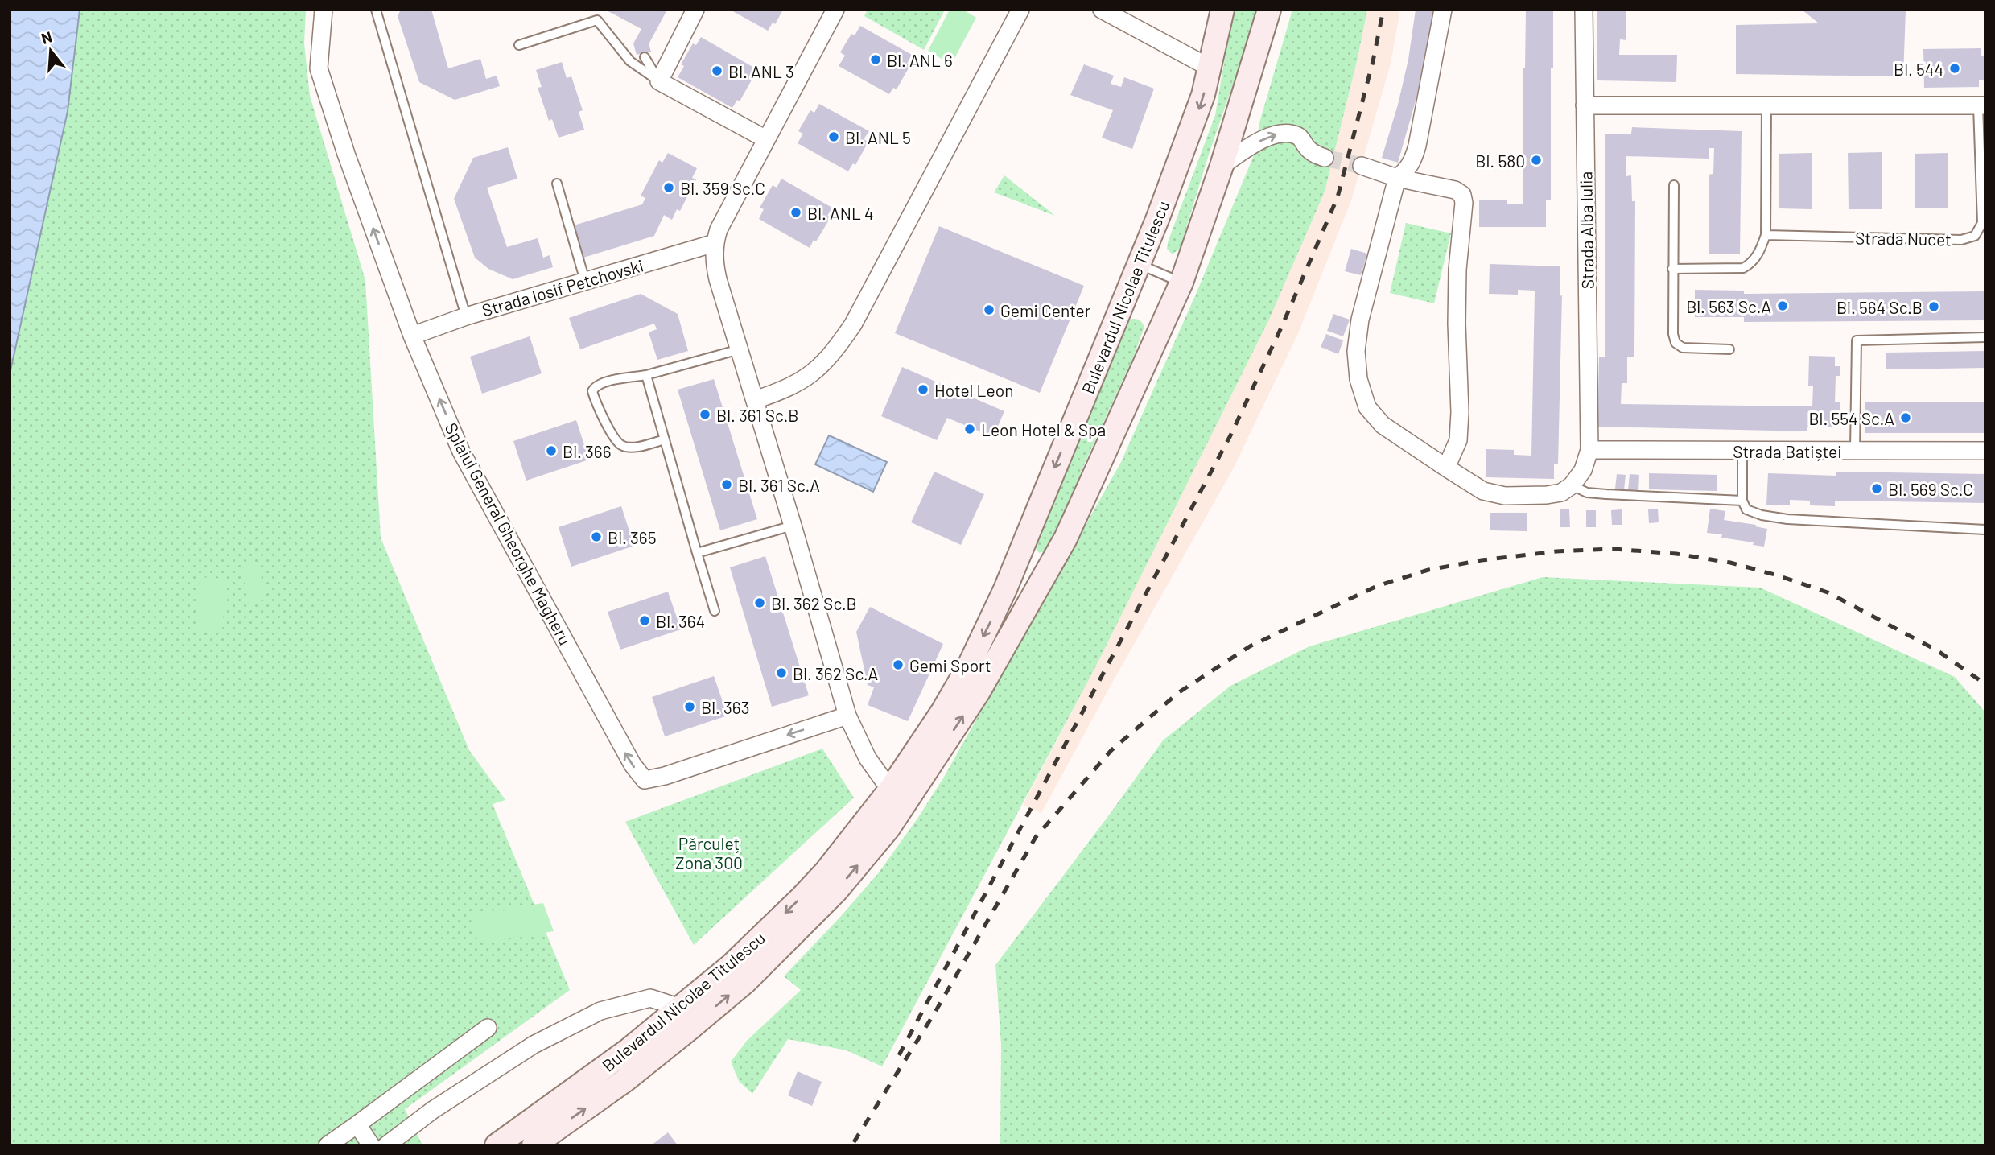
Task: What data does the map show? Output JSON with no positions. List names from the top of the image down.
{
  "streets": {
    "main road": ["Bulevardul Nicolae Titulescu"],
    "street": [
      "Strada Alba Iulia",
      "Strada Nucet",
      "Strada Iosif Petchovski",
      "Strada Batiștei",
      "Splaiul General Gheorghe Magheru"
    ]
  },
  "crossings": [
    ["Strada Alba Iulia", "Strada Nucet"],
    ["Strada Alba Iulia", "Strada Batiștei"],
    ["Strada Iosif Petchovski", "Splaiul General Gheorghe Magheru"]
  ],
  "one_way": ["Splaiul General Gheorghe Magheru"],
  "parks": ["Părculeț Zona 300"],
  "places": [
    "Bl. ANL 6",
    "Bl. 544",
    "Bl. ANL 3",
    "Bl. ANL 5",
    "Bl. 580",
    "Bl. 359 Sc.C",
    "Bl. ANL 4",
    "Bl. 563 Sc.A",
    "Bl. 564 Sc.B",
    "Gemi Center",
    "Hotel Leon",
    "Bl. 361 Sc.B",
    "Bl. 554 Sc.A",
    "Leon Hotel & Spa",
    "Bl. 366",
    "Bl. 361 Sc.A",
    "Bl. 569 Sc.C",
    "Bl. 365",
    "Bl. 362 Sc.B",
    "Bl. 364",
    "Gemi Sport",
    "Bl. 362 Sc.A",
    "Bl. 363"
  ],
  "north": "top"
}
